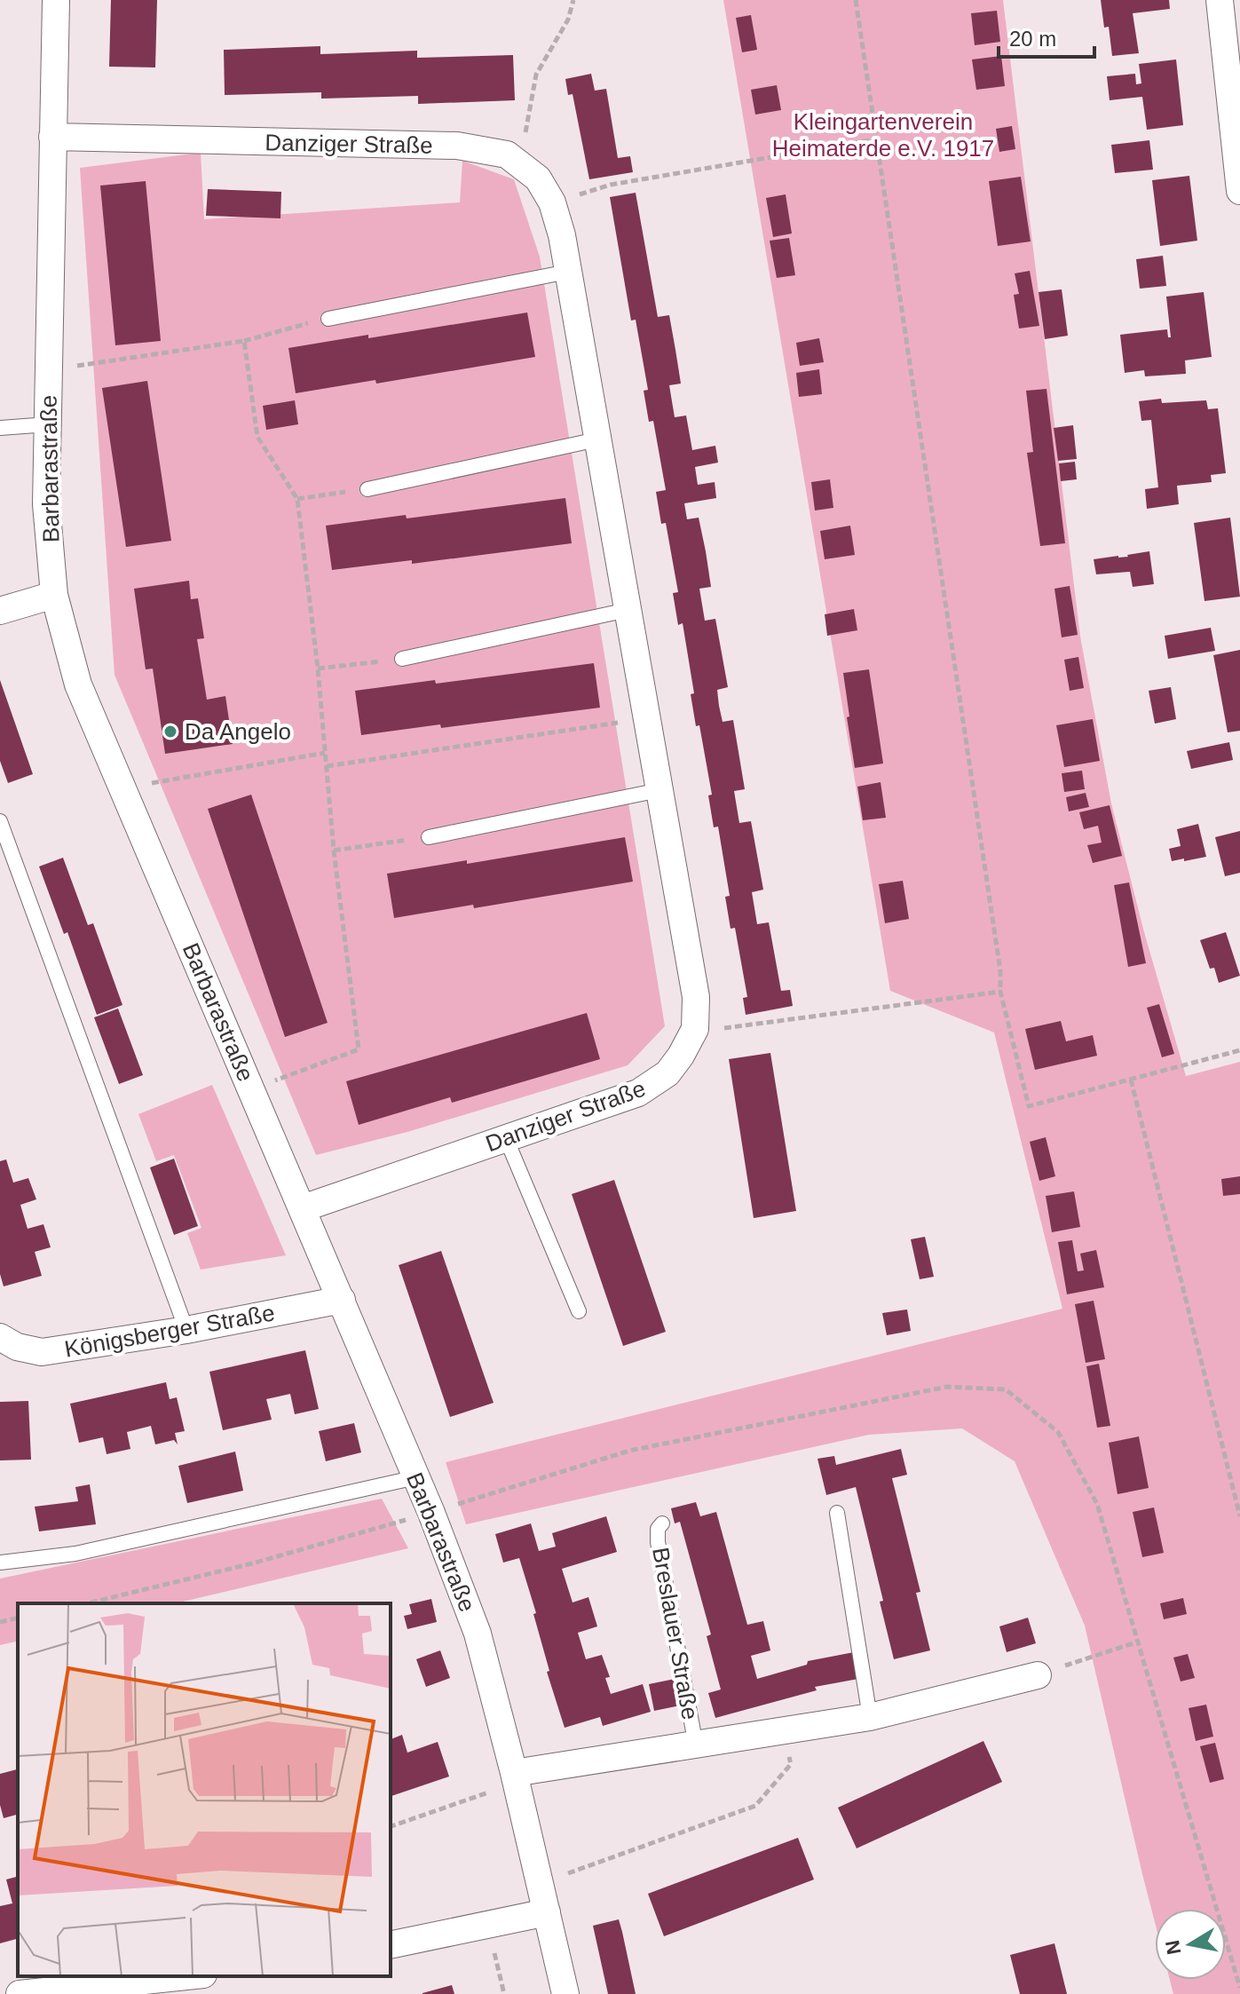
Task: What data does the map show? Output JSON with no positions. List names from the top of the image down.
{
  "streets": {
    "street": [
      "Danziger Straße",
      "Barbarastraße",
      "Königsberger Straße",
      "Breslauer Straße"
    ]
  },
  "crossings": [
    ["Danziger Straße", "Barbarastraße"],
    ["Barbarastraße", "Königsberger Straße"],
    ["Barbarastraße", "Breslauer Straße"]
  ],
  "parks": ["Kleingartenverein Heimaterde e.V. 1917"],
  "places": ["Da Angelo"],
  "scale_bar": "20 m",
  "north": "left"
}
